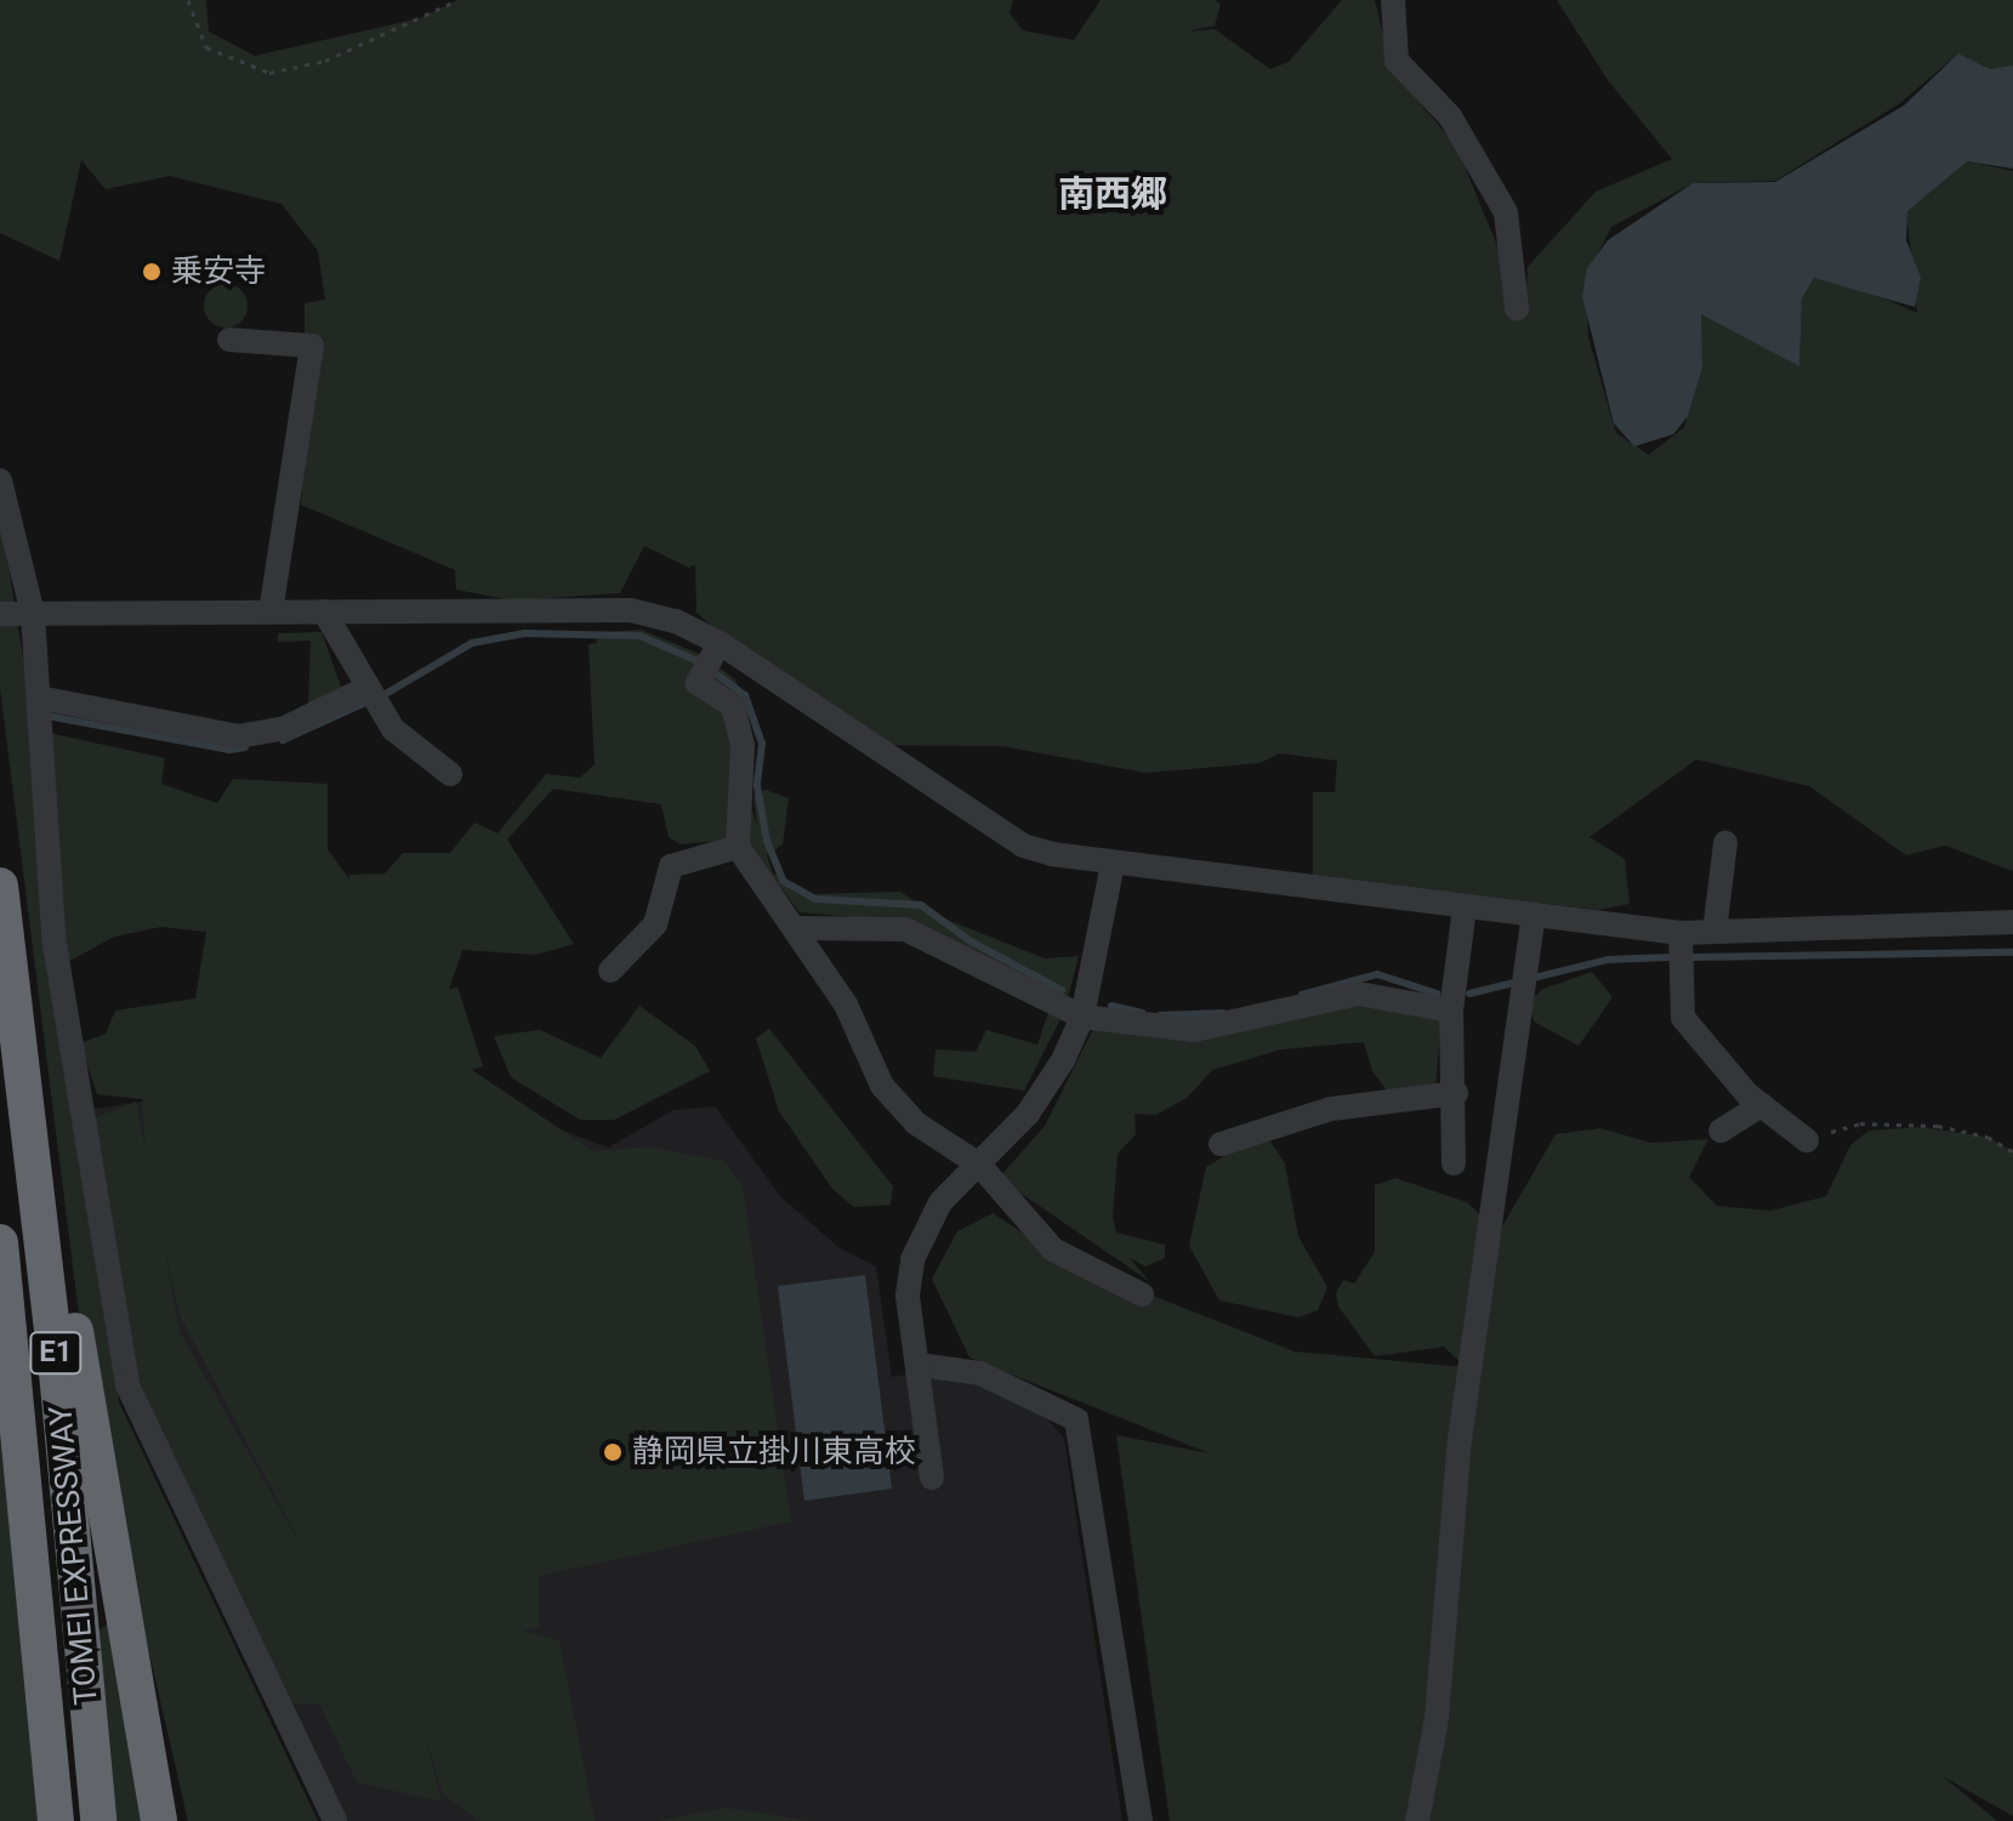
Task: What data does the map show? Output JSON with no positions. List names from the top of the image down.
{
  "streets": {
    "highway": ["E1", "TOMEI EXPRESSWAY"]
  },
  "districts": ["南西郷"],
  "places": ["乗安寺", "静岡県立掛川東高校"]
}
